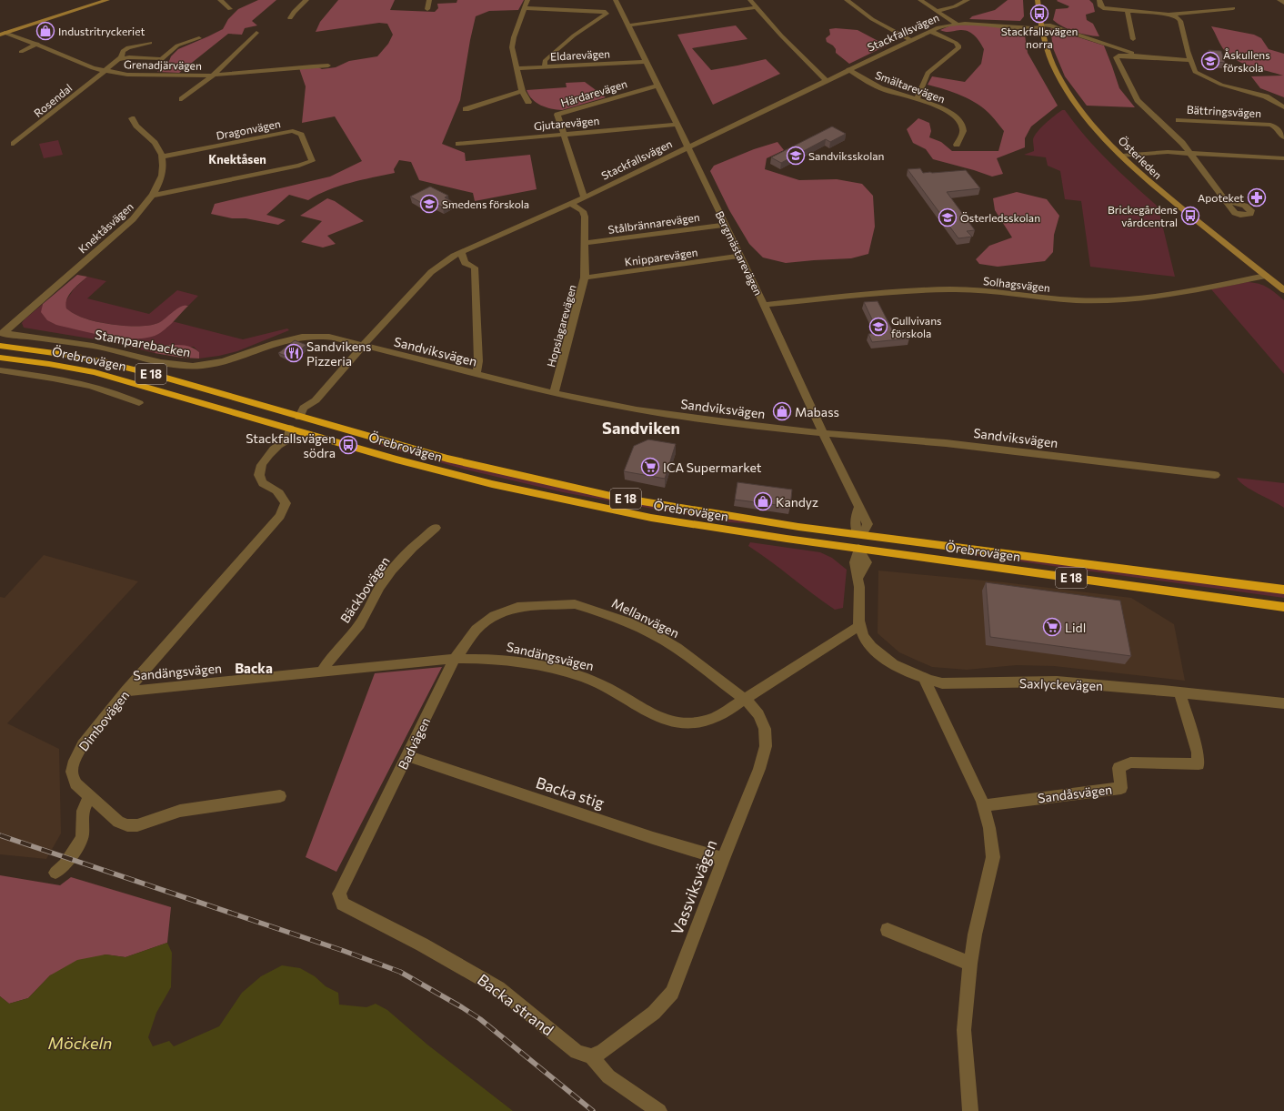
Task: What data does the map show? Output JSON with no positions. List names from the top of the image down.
{
  "streets": {
    "highway": ["Örebrovägen", "E 18"],
    "main road": ["Österleden"],
    "street": [
      "Stackfallsvägen",
      "Eldarevägen",
      "Grenadjärvägen",
      "Smältarevägen",
      "Härdarevägen",
      "Rosendal",
      "Bättringsvägen",
      "Gjutarevägen",
      "Dragonvägen",
      "Stålbrännarevägen",
      "Knektåsvägen",
      "Bergmästarevägen",
      "Knipparevägen",
      "Solhagsvägen",
      "Hopslagarevägen",
      "Stamparebacken",
      "Sandviksvägen",
      "Bäckbovägen",
      "Mellanvägen",
      "Sandängsvägen",
      "Saxlyckevägen",
      "Dimbovägen",
      "Badvägen",
      "Backa stig",
      "Sandåsvägen",
      "Vassviksvägen",
      "Backa strand"
    ]
  },
  "crossings": [
    ["Stackfallsvägen", "Smältarevägen"],
    ["Stackfallsvägen", "Härdarevägen"],
    ["Stackfallsvägen", "Österleden"],
    ["Stackfallsvägen", "Bergmästarevägen"],
    ["Stackfallsvägen", "Hopslagarevägen"],
    ["Stackfallsvägen", "Stamparebacken"],
    ["Stackfallsvägen", "Sandviksvägen"],
    ["Stackfallsvägen", "Örebrovägen"],
    ["Eldarevägen", "Bergmästarevägen"],
    ["Grenadjärvägen", "Rosendal"],
    ["Härdarevägen", "Gjutarevägen"],
    ["Härdarevägen", "Bergmästarevägen"],
    ["Gjutarevägen", "Bergmästarevägen"],
    ["Dragonvägen", "Knektåsvägen"],
    ["Österleden", "Solhagsvägen"],
    ["Stålbrännarevägen", "Bergmästarevägen"],
    ["Stålbrännarevägen", "Hopslagarevägen"],
    ["Knektåsvägen", "Stamparebacken"],
    ["Bergmästarevägen", "Knipparevägen"],
    ["Bergmästarevägen", "Solhagsvägen"],
    ["Bergmästarevägen", "Sandviksvägen"],
    ["Bergmästarevägen", "Örebrovägen"],
    ["Knipparevägen", "Hopslagarevägen"],
    ["Hopslagarevägen", "Sandviksvägen"],
    ["Stamparebacken", "Sandviksvägen"],
    ["Örebrovägen", "Dimbovägen"],
    ["Bäckbovägen", "Sandängsvägen"],
    ["Mellanvägen", "Sandängsvägen"],
    ["Mellanvägen", "Badvägen"],
    ["Mellanvägen", "Vassviksvägen"],
    ["Sandängsvägen", "Saxlyckevägen"],
    ["Sandängsvägen", "Dimbovägen"],
    ["Sandängsvägen", "Badvägen"],
    ["Sandängsvägen", "Vassviksvägen"],
    ["Saxlyckevägen", "Sandåsvägen"],
    ["Badvägen", "Backa stig"],
    ["Badvägen", "Backa strand"],
    ["Backa stig", "Vassviksvägen"],
    ["Vassviksvägen", "Backa strand"]
  ],
  "districts": ["Knektåsen", "Sandviken", "Backa"],
  "water": ["Möckeln"],
  "places": {
    "bus stop": ["Stackfallsvägen norra", "Brickegårdens vårdcentral", "Stackfallsvägen södra"],
    "shop": ["Industritryckeriet", "Mabass", "Kandyz"],
    "school or university": [
      "Åskullens förskola",
      "Sandviksskolan",
      "Smedens förskola",
      "Österledsskolan",
      "Gullvivans förskola"
    ],
    "pharmacy": ["Apoteket"],
    "restaurant": ["Sandvikens Pizzeria"],
    "supermarket": ["ICA Supermarket", "Lidl"]
  }
}
